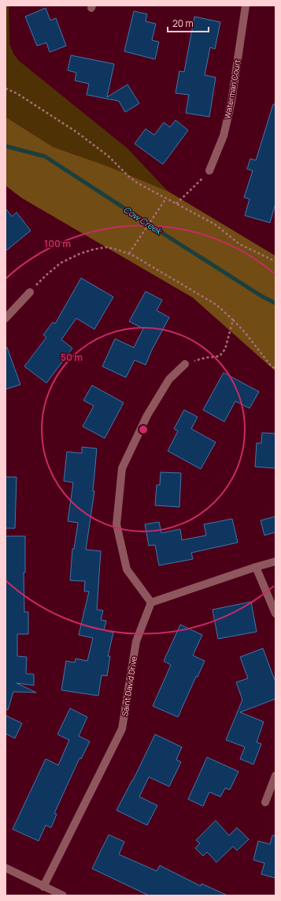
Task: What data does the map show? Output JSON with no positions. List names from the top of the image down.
{
  "streets": {
    "street": ["Waterman Court", "Saint David Drive"]
  },
  "water": ["Cow Creek"],
  "scale_bar": "20 m",
  "rings": ["100 m", "50 m"]
}
